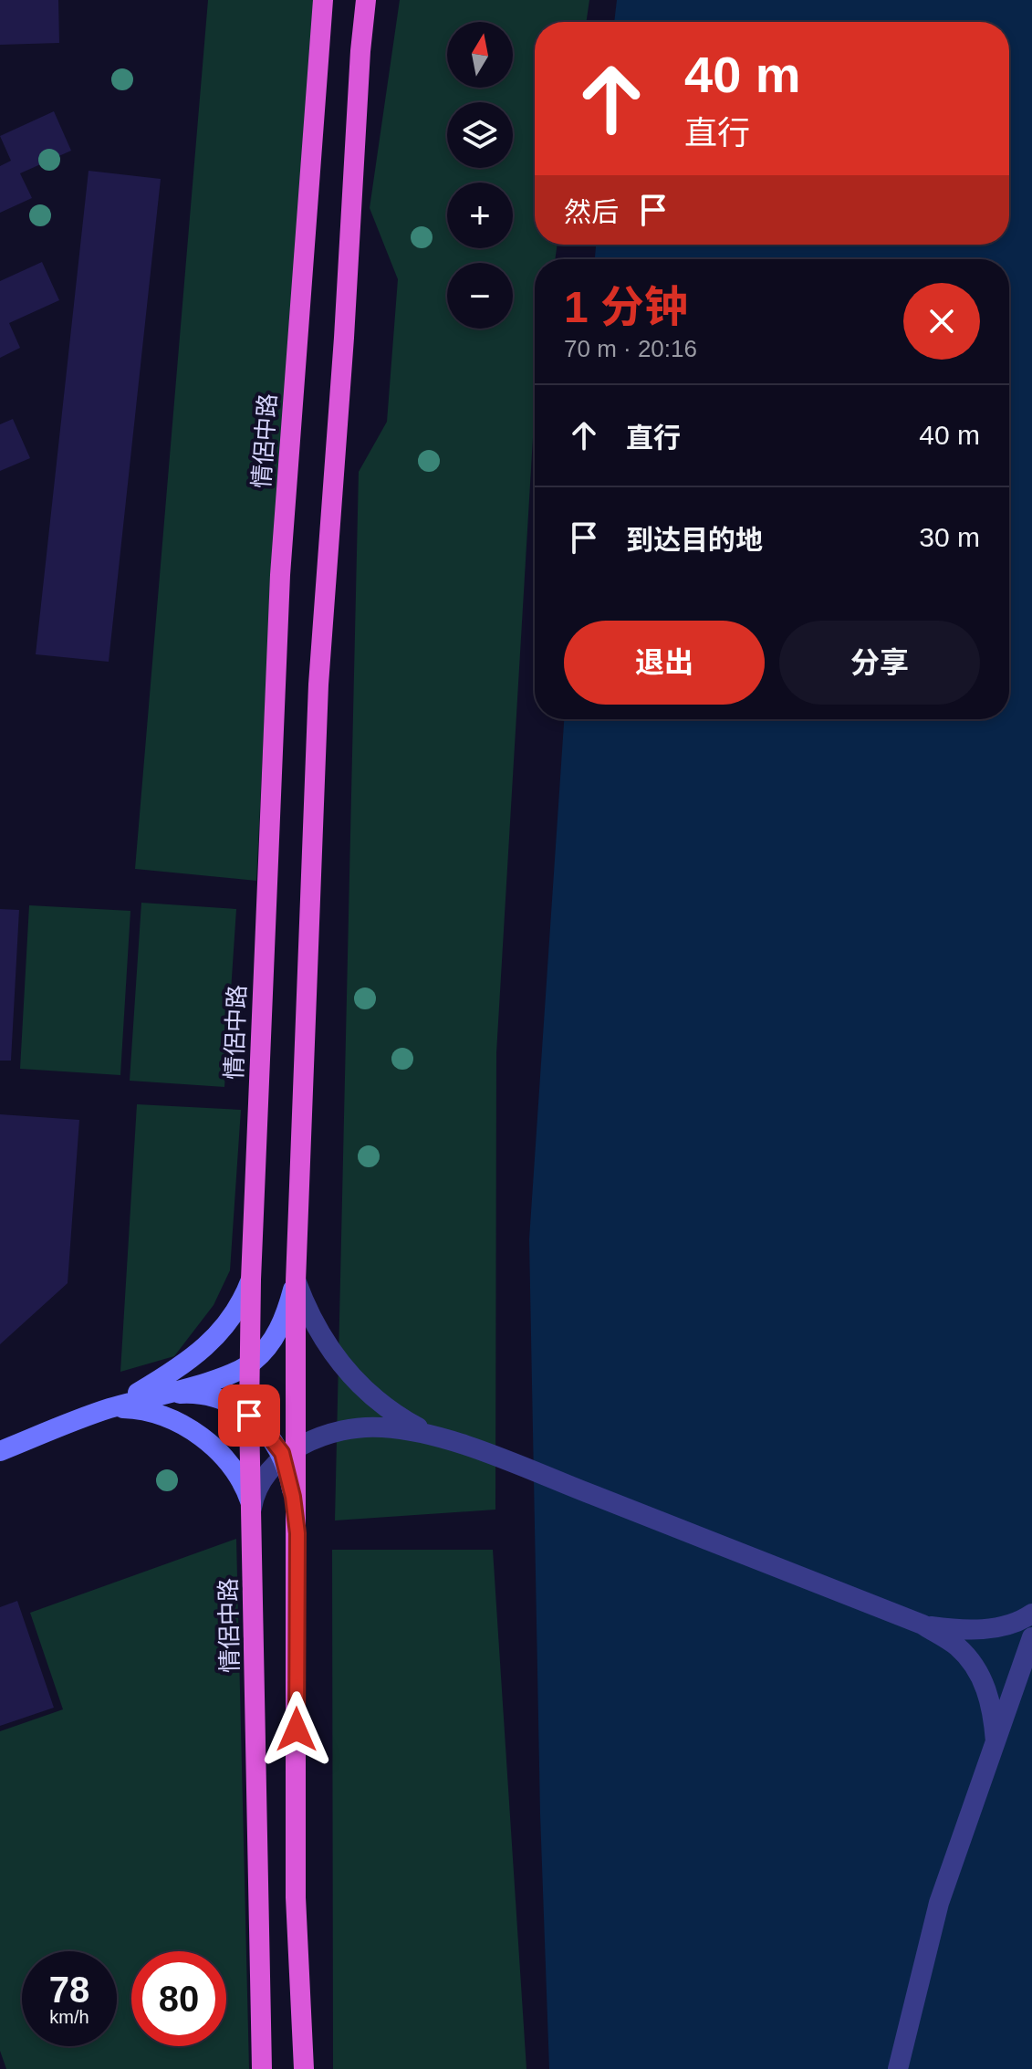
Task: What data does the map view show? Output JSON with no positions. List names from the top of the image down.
{
  "streets": {
    "highway": ["情侶中路"]
  },
  "north": "top",
  "page": {
    "map_buttons": ["+", "−"],
    "turn": ["40 m", "直行"],
    "then": "然后",
    "heading": ["1 分钟", "70 m · 20:16"],
    "list": [
      {
        "name": "直行",
        "value": "40 m"
      },
      {
        "name": "到达目的地",
        "value": "30 m"
      }
    ],
    "buttons": ["退出", "分享"],
    "speed": "78 km/h",
    "limit": "80"
  }
}
